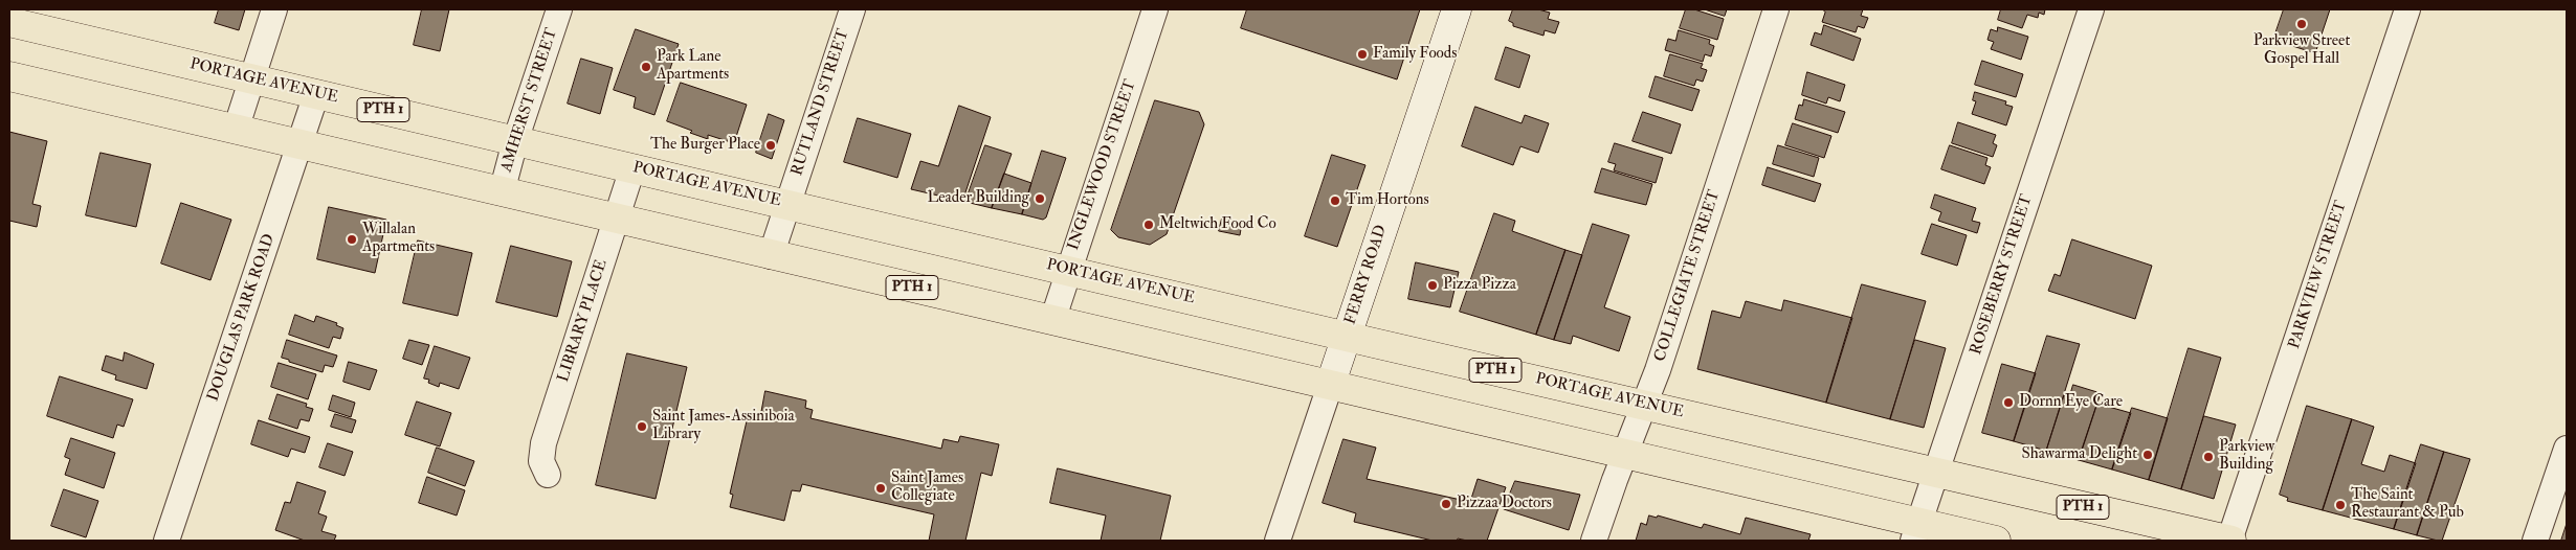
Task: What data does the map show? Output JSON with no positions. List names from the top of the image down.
{
  "streets": {
    "highway": ["PORTAGE AVENUE", "PTH 1"],
    "main road": ["FERRY ROAD"],
    "street": [
      "AMHERST STREET",
      "RUTLAND STREET",
      "INGLEWOOD STREET",
      "ROSEBERRY STREET",
      "PARKVIEW STREET",
      "COLLEGIATE STREET",
      "DOUGLAS PARK ROAD",
      "LIBRARY PLACE"
    ]
  },
  "crossings": [
    ["PORTAGE AVENUE", "AMHERST STREET"],
    ["PORTAGE AVENUE", "RUTLAND STREET"],
    ["PORTAGE AVENUE", "INGLEWOOD STREET"],
    ["PORTAGE AVENUE", "FERRY ROAD"],
    ["PORTAGE AVENUE", "ROSEBERRY STREET"],
    ["PORTAGE AVENUE", "PARKVIEW STREET"],
    ["PORTAGE AVENUE", "COLLEGIATE STREET"],
    ["PORTAGE AVENUE", "DOUGLAS PARK ROAD"],
    ["PORTAGE AVENUE", "LIBRARY PLACE"],
    ["AMHERST STREET", "PTH 1"],
    ["RUTLAND STREET", "PTH 1"],
    ["PTH 1", "INGLEWOOD STREET"],
    ["PTH 1", "FERRY ROAD"],
    ["PTH 1", "ROSEBERRY STREET"],
    ["PTH 1", "COLLEGIATE STREET"],
    ["PTH 1", "DOUGLAS PARK ROAD"],
    ["PTH 1", "LIBRARY PLACE"]
  ],
  "places": [
    "Parkview Street Gospel Hall",
    "Family Foods",
    "Park Lane Apartments",
    "The Burger Place",
    "Leader Building",
    "Tim Hortons",
    "Meltwich Food Co",
    "Willalan Apartments",
    "Pizza Pizza",
    "Dornn Eye Care",
    "Saint James-Assiniboia Library",
    "Shawarma Delight",
    "Parkview Building",
    "Saint James Collegiate",
    "Pizzaa Doctors",
    "The Saint Restaurant & Pub"
  ]
}
